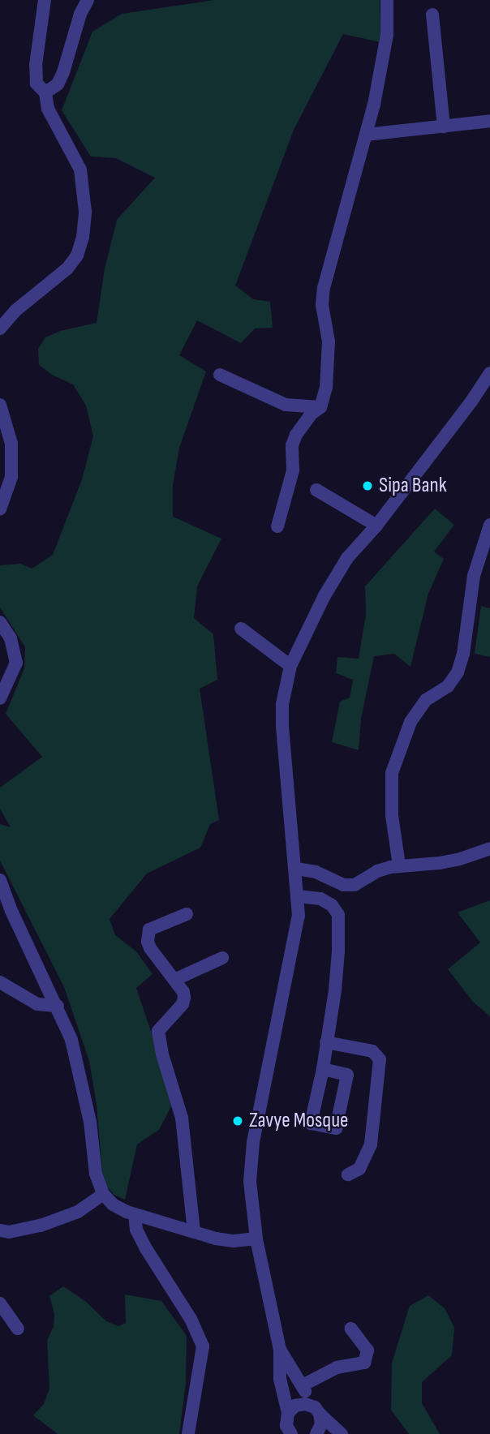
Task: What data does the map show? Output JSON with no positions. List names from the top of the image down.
{
  "places": ["Sipa Bank", "Zavye Mosque"]
}
